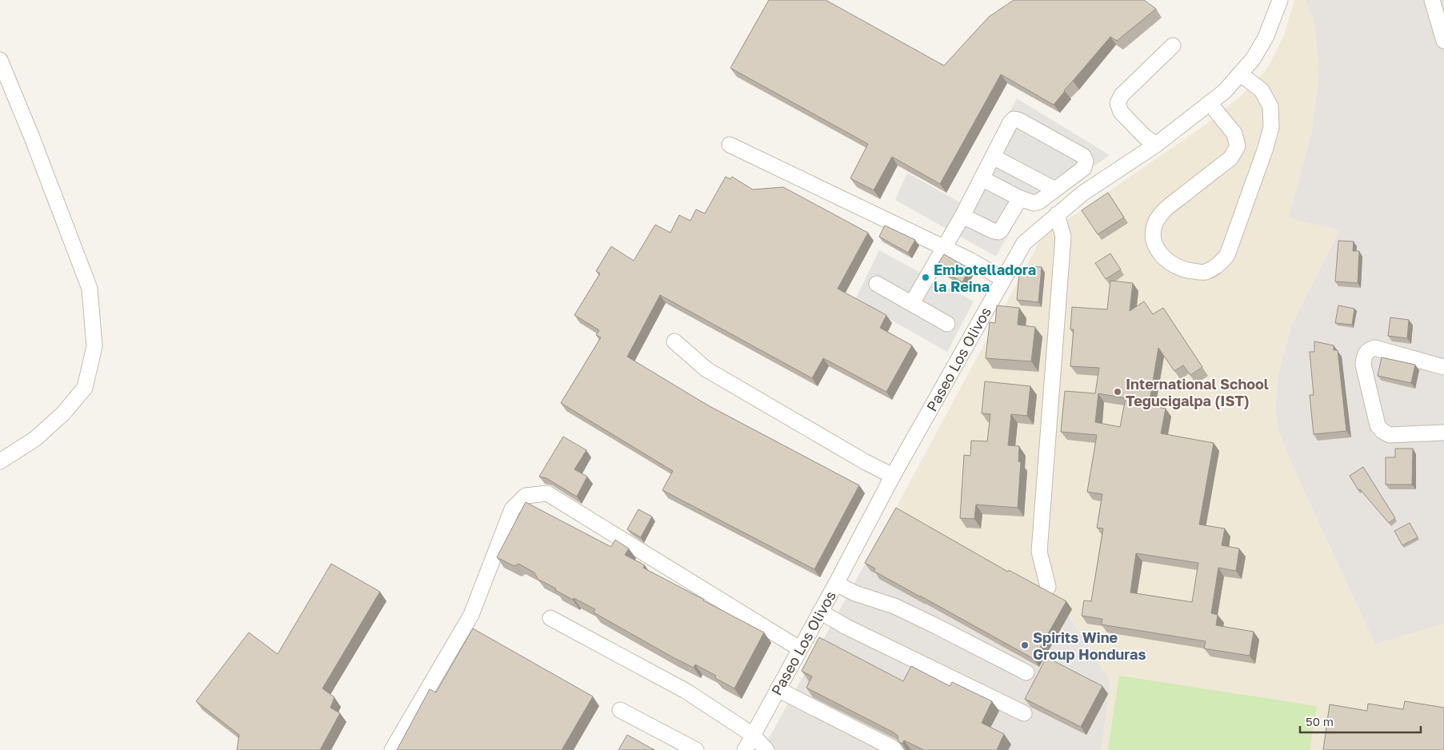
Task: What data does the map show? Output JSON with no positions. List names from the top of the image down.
{
  "streets": {
    "street": ["Paseo Los Olivos"]
  },
  "places": ["Embotelladora la Reina", "International School Tegucigalpa (IST)", "Spirits Wine Group Honduras"],
  "scale_bar": "50 m"
}
